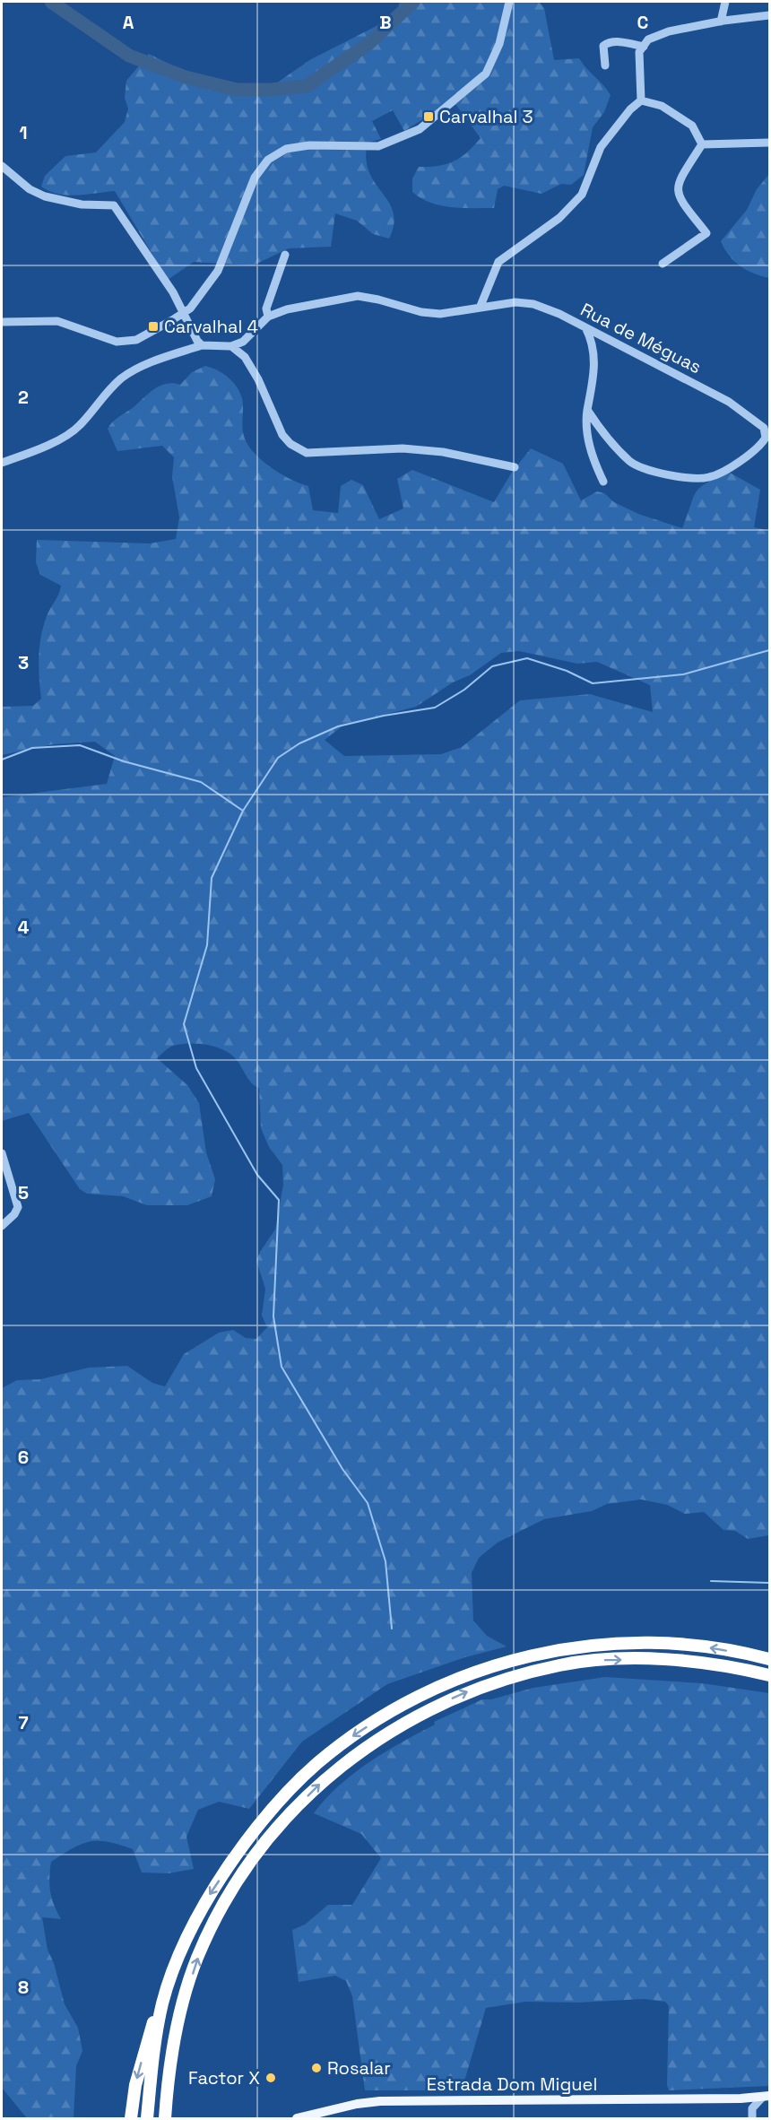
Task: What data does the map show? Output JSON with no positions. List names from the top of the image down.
{
  "streets": {
    "main road": ["Estrada Dom Miguel"],
    "street": ["Rua de Méguas"]
  },
  "places": {
    "transit": ["Carvalhal 3", "Carvalhal 4"],
    "other": ["Rosalar", "Factor X"]
  },
  "grid": {
    "columns": ["A", "B", "C"],
    "rows": [
      "1",
      "2",
      "3",
      "4",
      "5",
      "6",
      "7",
      "8"
    ]
  }
}
